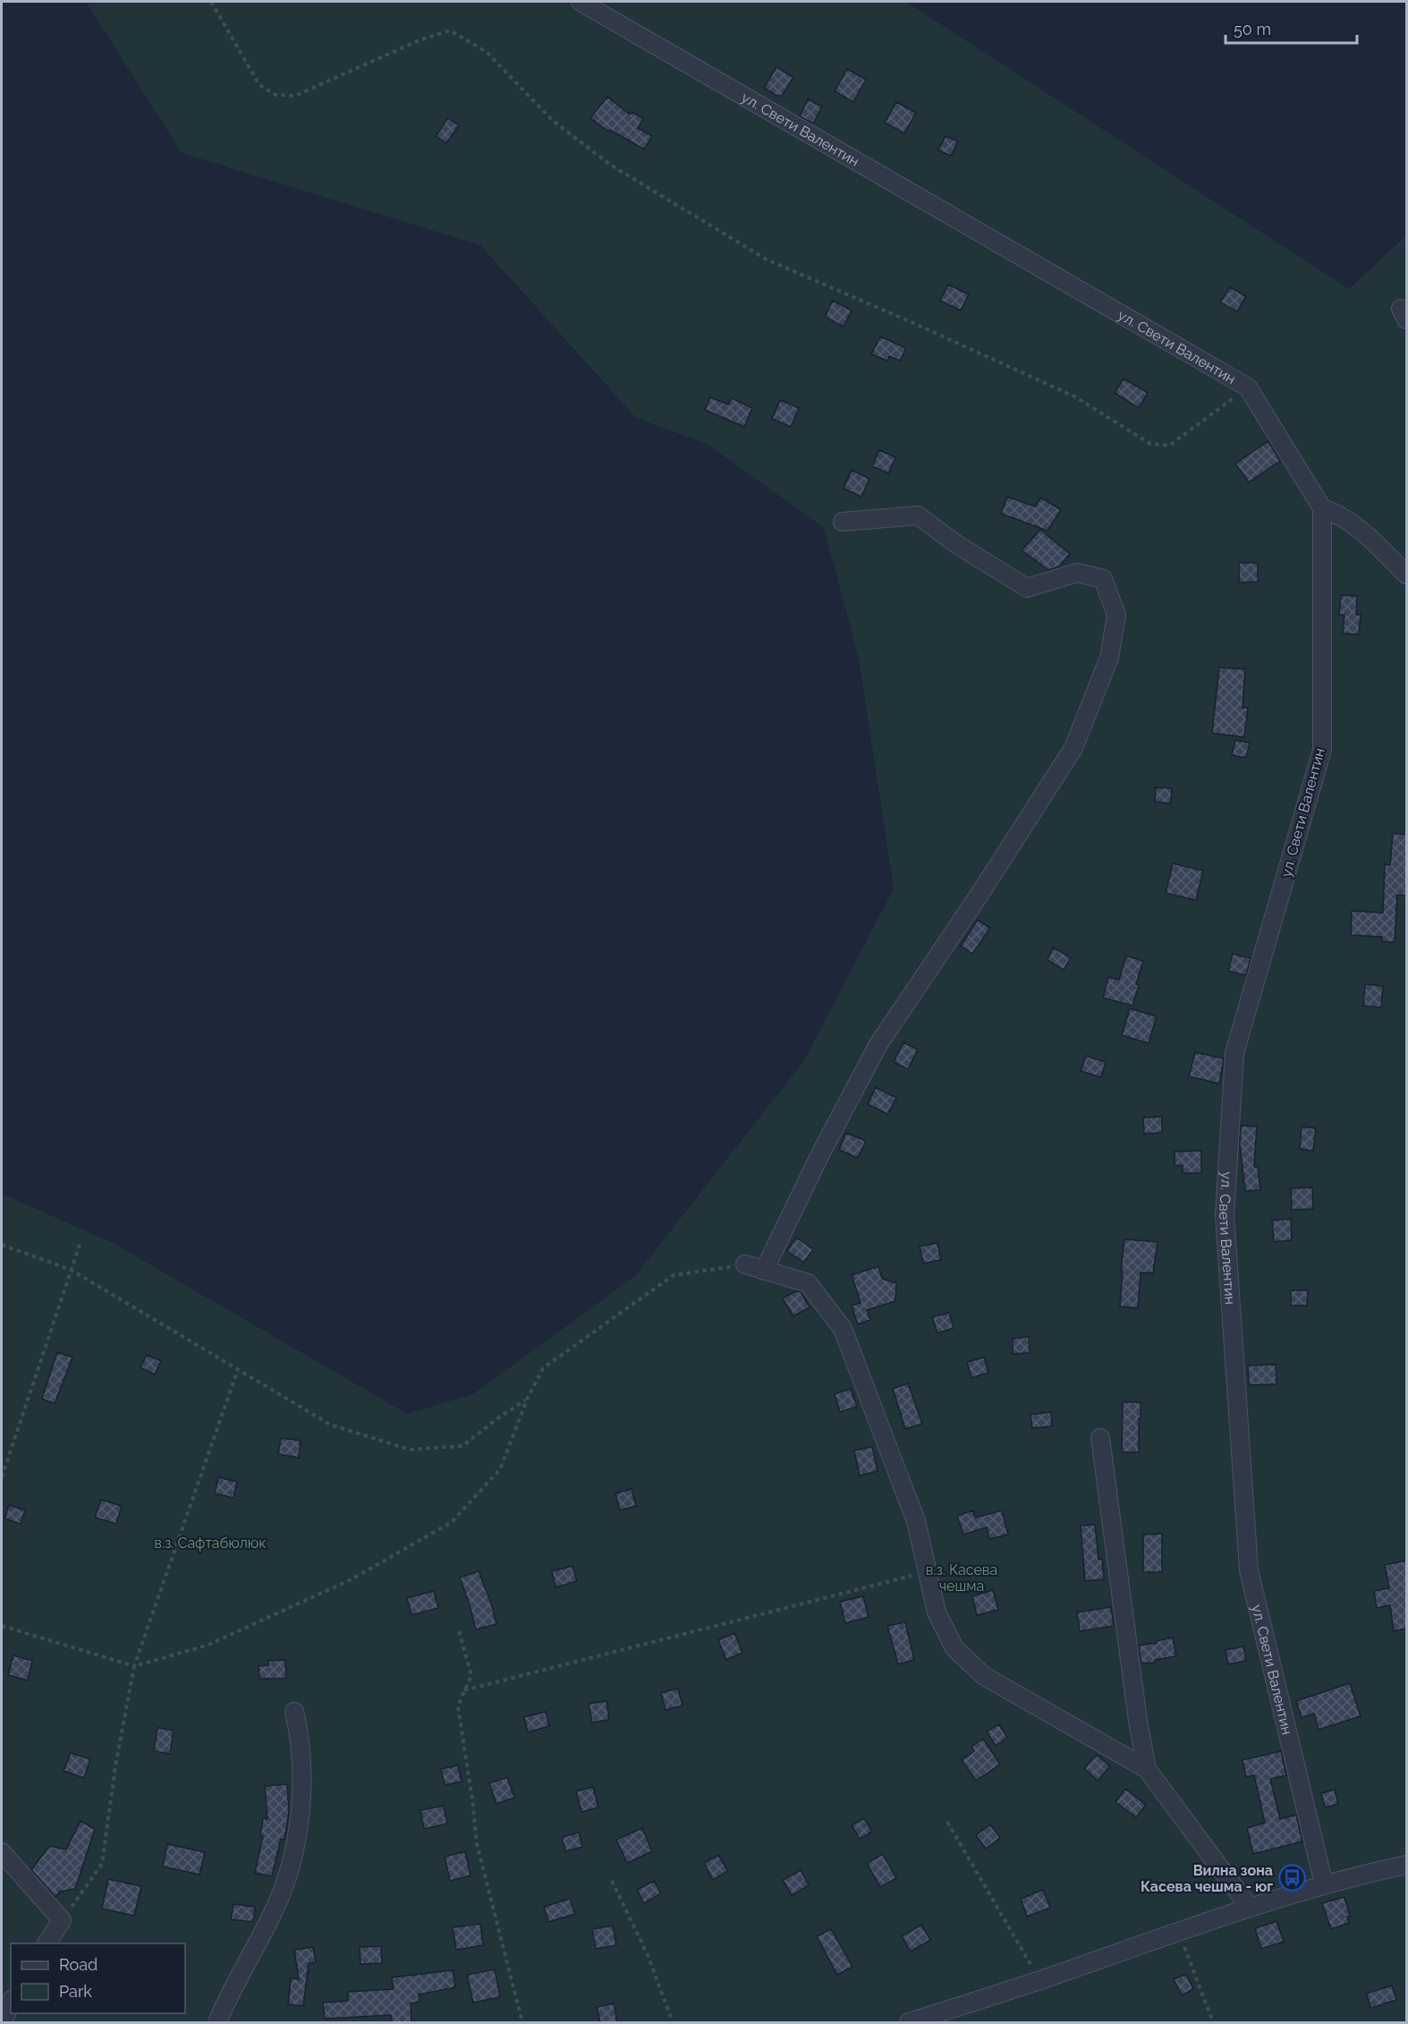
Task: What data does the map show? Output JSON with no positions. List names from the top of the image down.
{
  "streets": {
    "street": ["ул. Свети Валентин"]
  },
  "parks": ["в.з. Сафтабюлюк", "в.з. Касева чешма"],
  "places": {
    "bus stop": ["Вилна зона Касева чешма - юг"]
  },
  "legend": ["Road", "Park"],
  "scale_bar": "50 m"
}
